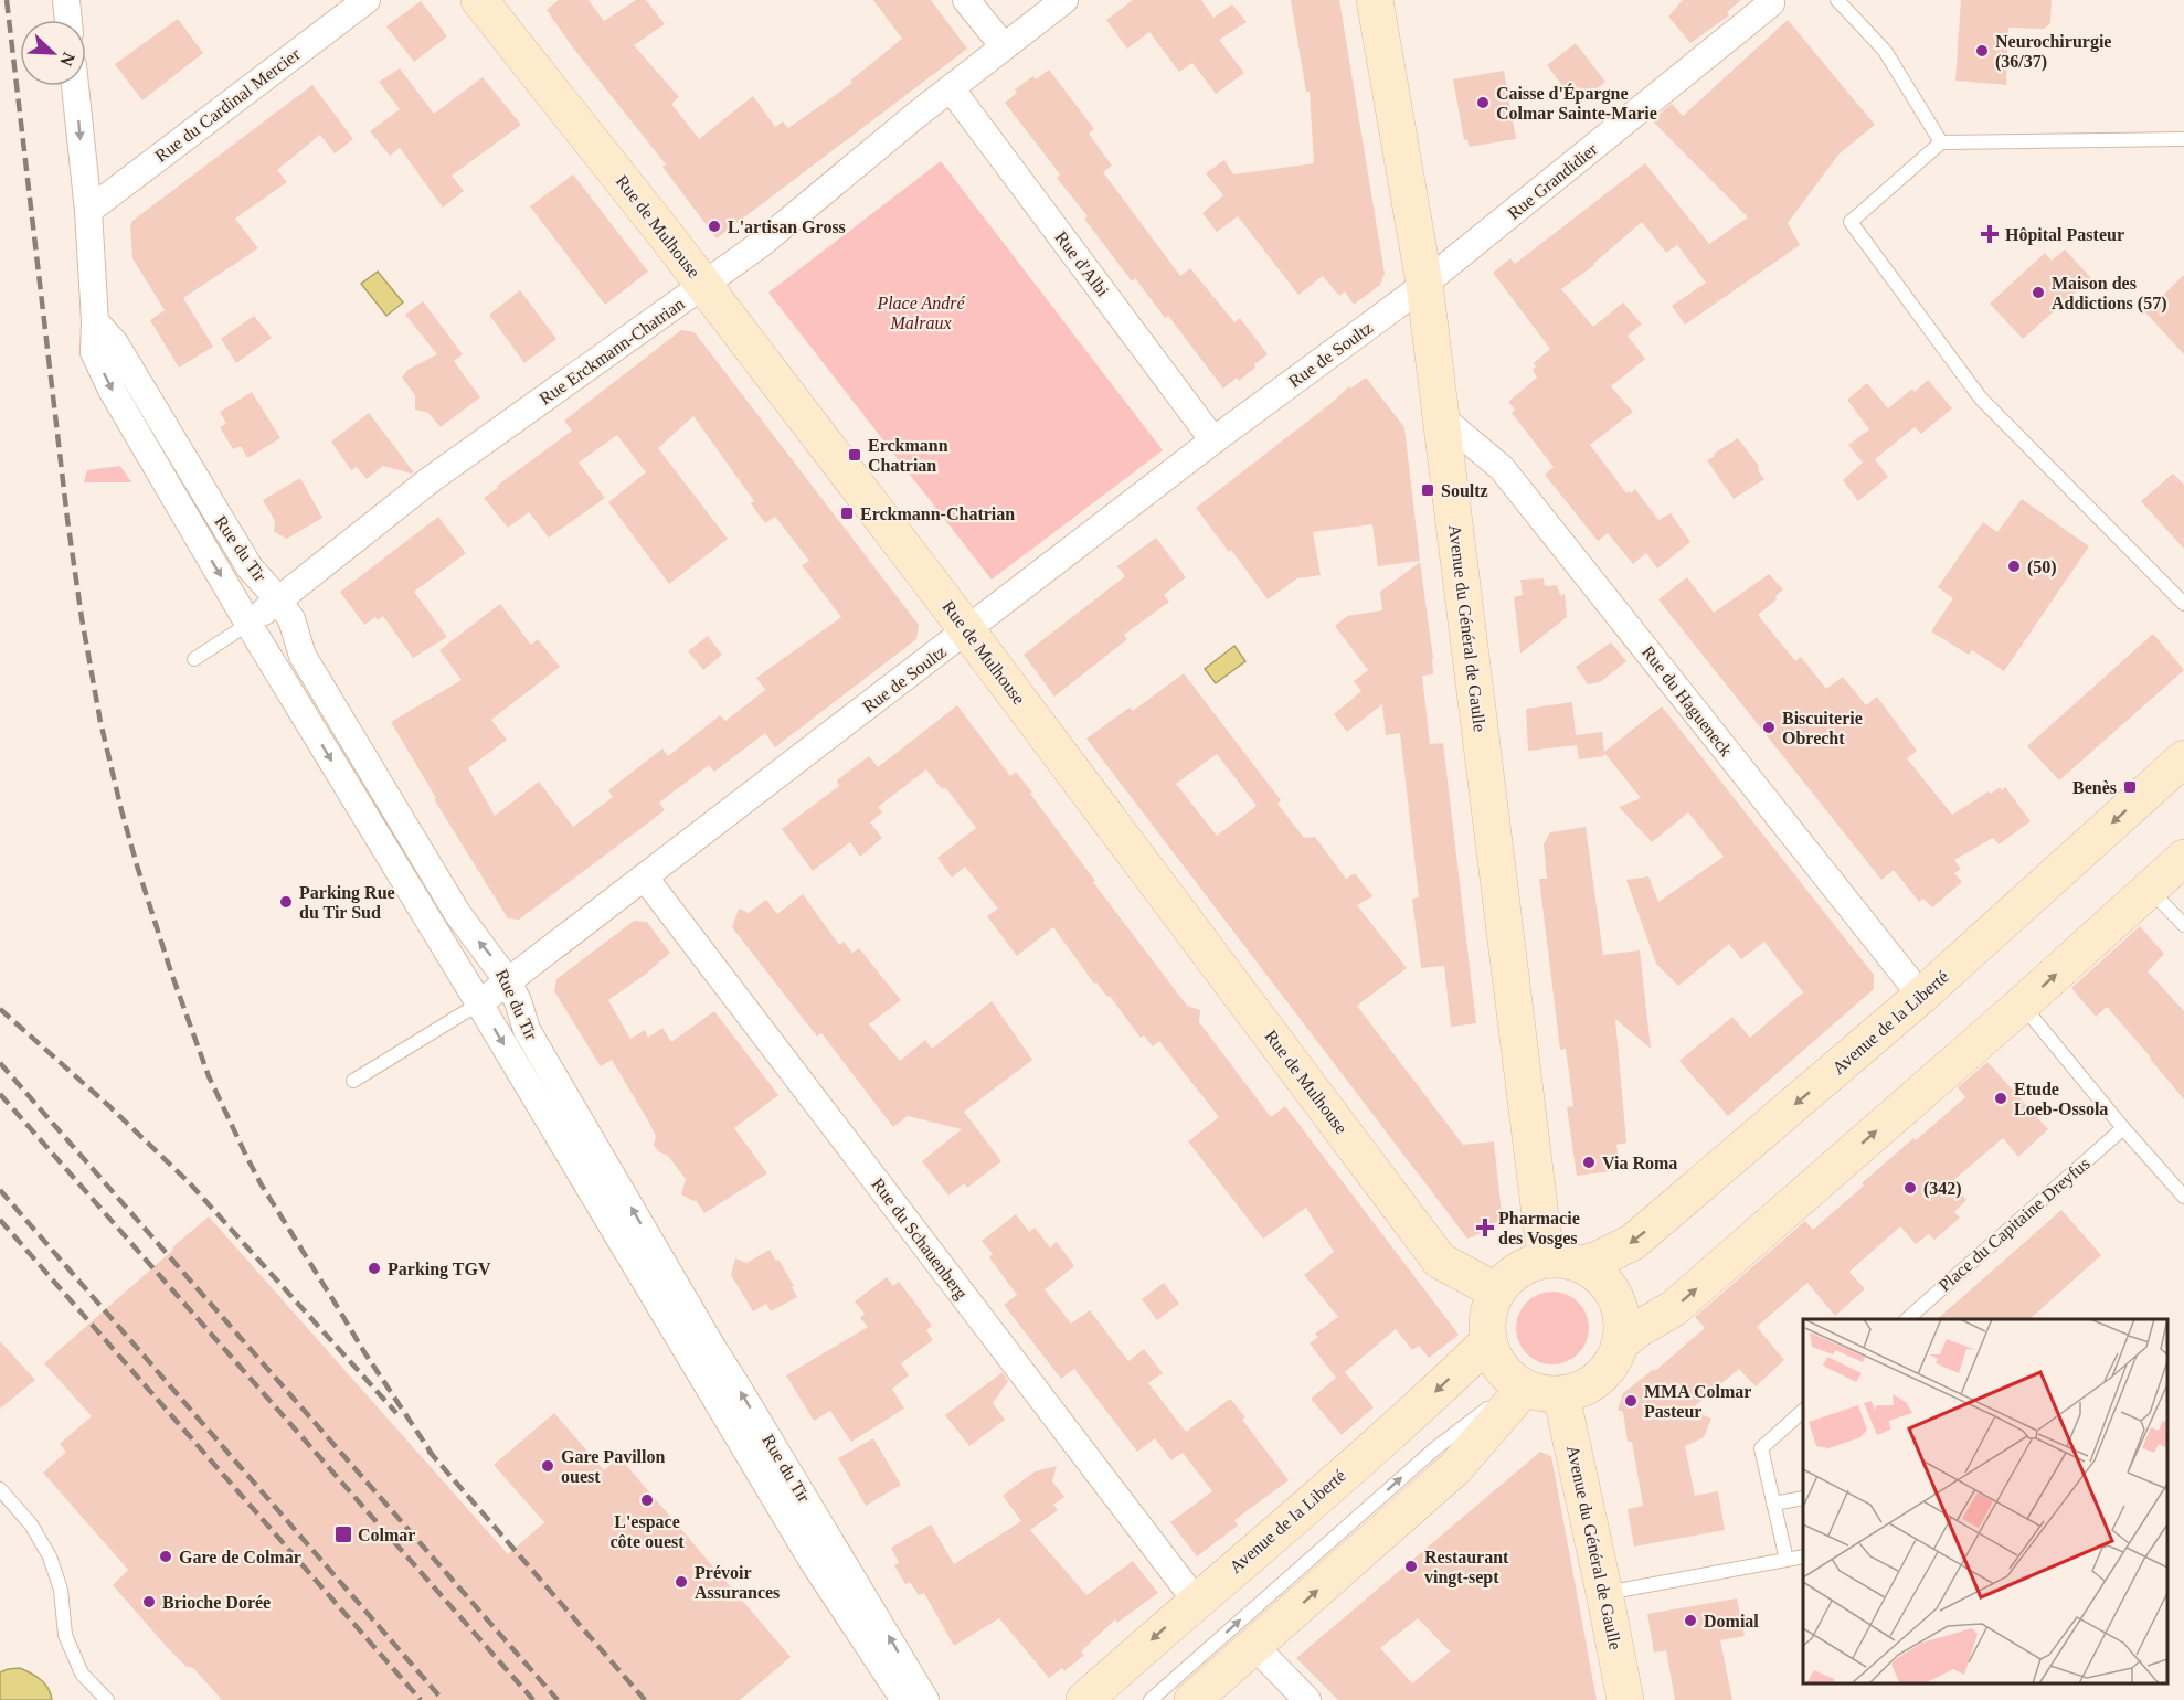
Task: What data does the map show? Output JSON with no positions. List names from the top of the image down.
{
  "streets": {
    "main road": ["Rue de Mulhouse", "Avenue du Général de Gaulle", "Avenue de la Liberté"],
    "street": [
      "Rue du Cardinal Mercier",
      "Rue Grandidier",
      "Rue d'Albi",
      "Rue Erckmann-Chatrian",
      "Rue de Soultz",
      "Rue du Tir",
      "Rue du Hagueneck",
      "Rue du Schauenberg"
    ],
    "lane": ["Place du Capitaine Dreyfus"]
  },
  "crossings": [
    ["Rue du Cardinal Mercier", "Rue du Tir"],
    ["Rue Grandidier", "Rue de Soultz"],
    ["Rue Grandidier", "Avenue du Général de Gaulle"],
    ["Rue de Mulhouse", "Rue Erckmann-Chatrian"],
    ["Rue de Mulhouse", "Rue de Soultz"],
    ["Rue de Mulhouse", "Avenue du Général de Gaulle"],
    ["Rue de Mulhouse", "Avenue de la Liberté"],
    ["Rue d'Albi", "Rue Erckmann-Chatrian"],
    ["Rue d'Albi", "Rue de Soultz"],
    ["Rue Erckmann-Chatrian", "Rue du Tir"],
    ["Rue de Soultz", "Rue du Tir"],
    ["Rue de Soultz", "Avenue du Général de Gaulle"],
    ["Rue de Soultz", "Rue du Schauenberg"],
    ["Avenue du Général de Gaulle", "Rue du Hagueneck"],
    ["Avenue du Général de Gaulle", "Avenue de la Liberté"],
    ["Rue du Hagueneck", "Avenue de la Liberté"],
    ["Avenue de la Liberté", "Rue du Schauenberg"]
  ],
  "parks": ["Place André Malraux"],
  "places": {
    "other": [
      "Neurochirurgie (36/37)",
      "Caisse d'Épargne Colmar Sainte-Marie",
      "L'artisan Gross",
      "Maison des Addictions (57)",
      "(50)",
      "Biscuiterie Obrecht",
      "Parking Rue du Tir Sud",
      "Etude Loeb-Ossola",
      "Via Roma",
      "(342)",
      "Parking TGV",
      "MMA Colmar Pasteur",
      "Gare Pavillon ouest",
      "L'espace côte ouest",
      "Gare de Colmar",
      "Restaurant vingt-sept",
      "Prévoir Assurances",
      "Brioche Dorée",
      "Domial"
    ],
    "health": ["Hôpital Pasteur", "Pharmacie des Vosges"],
    "transit": [
      "Erckmann Chatrian",
      "Soultz",
      "Erckmann-Chatrian",
      "Benès",
      "Colmar"
    ]
  },
  "north": "bottom right"
}
